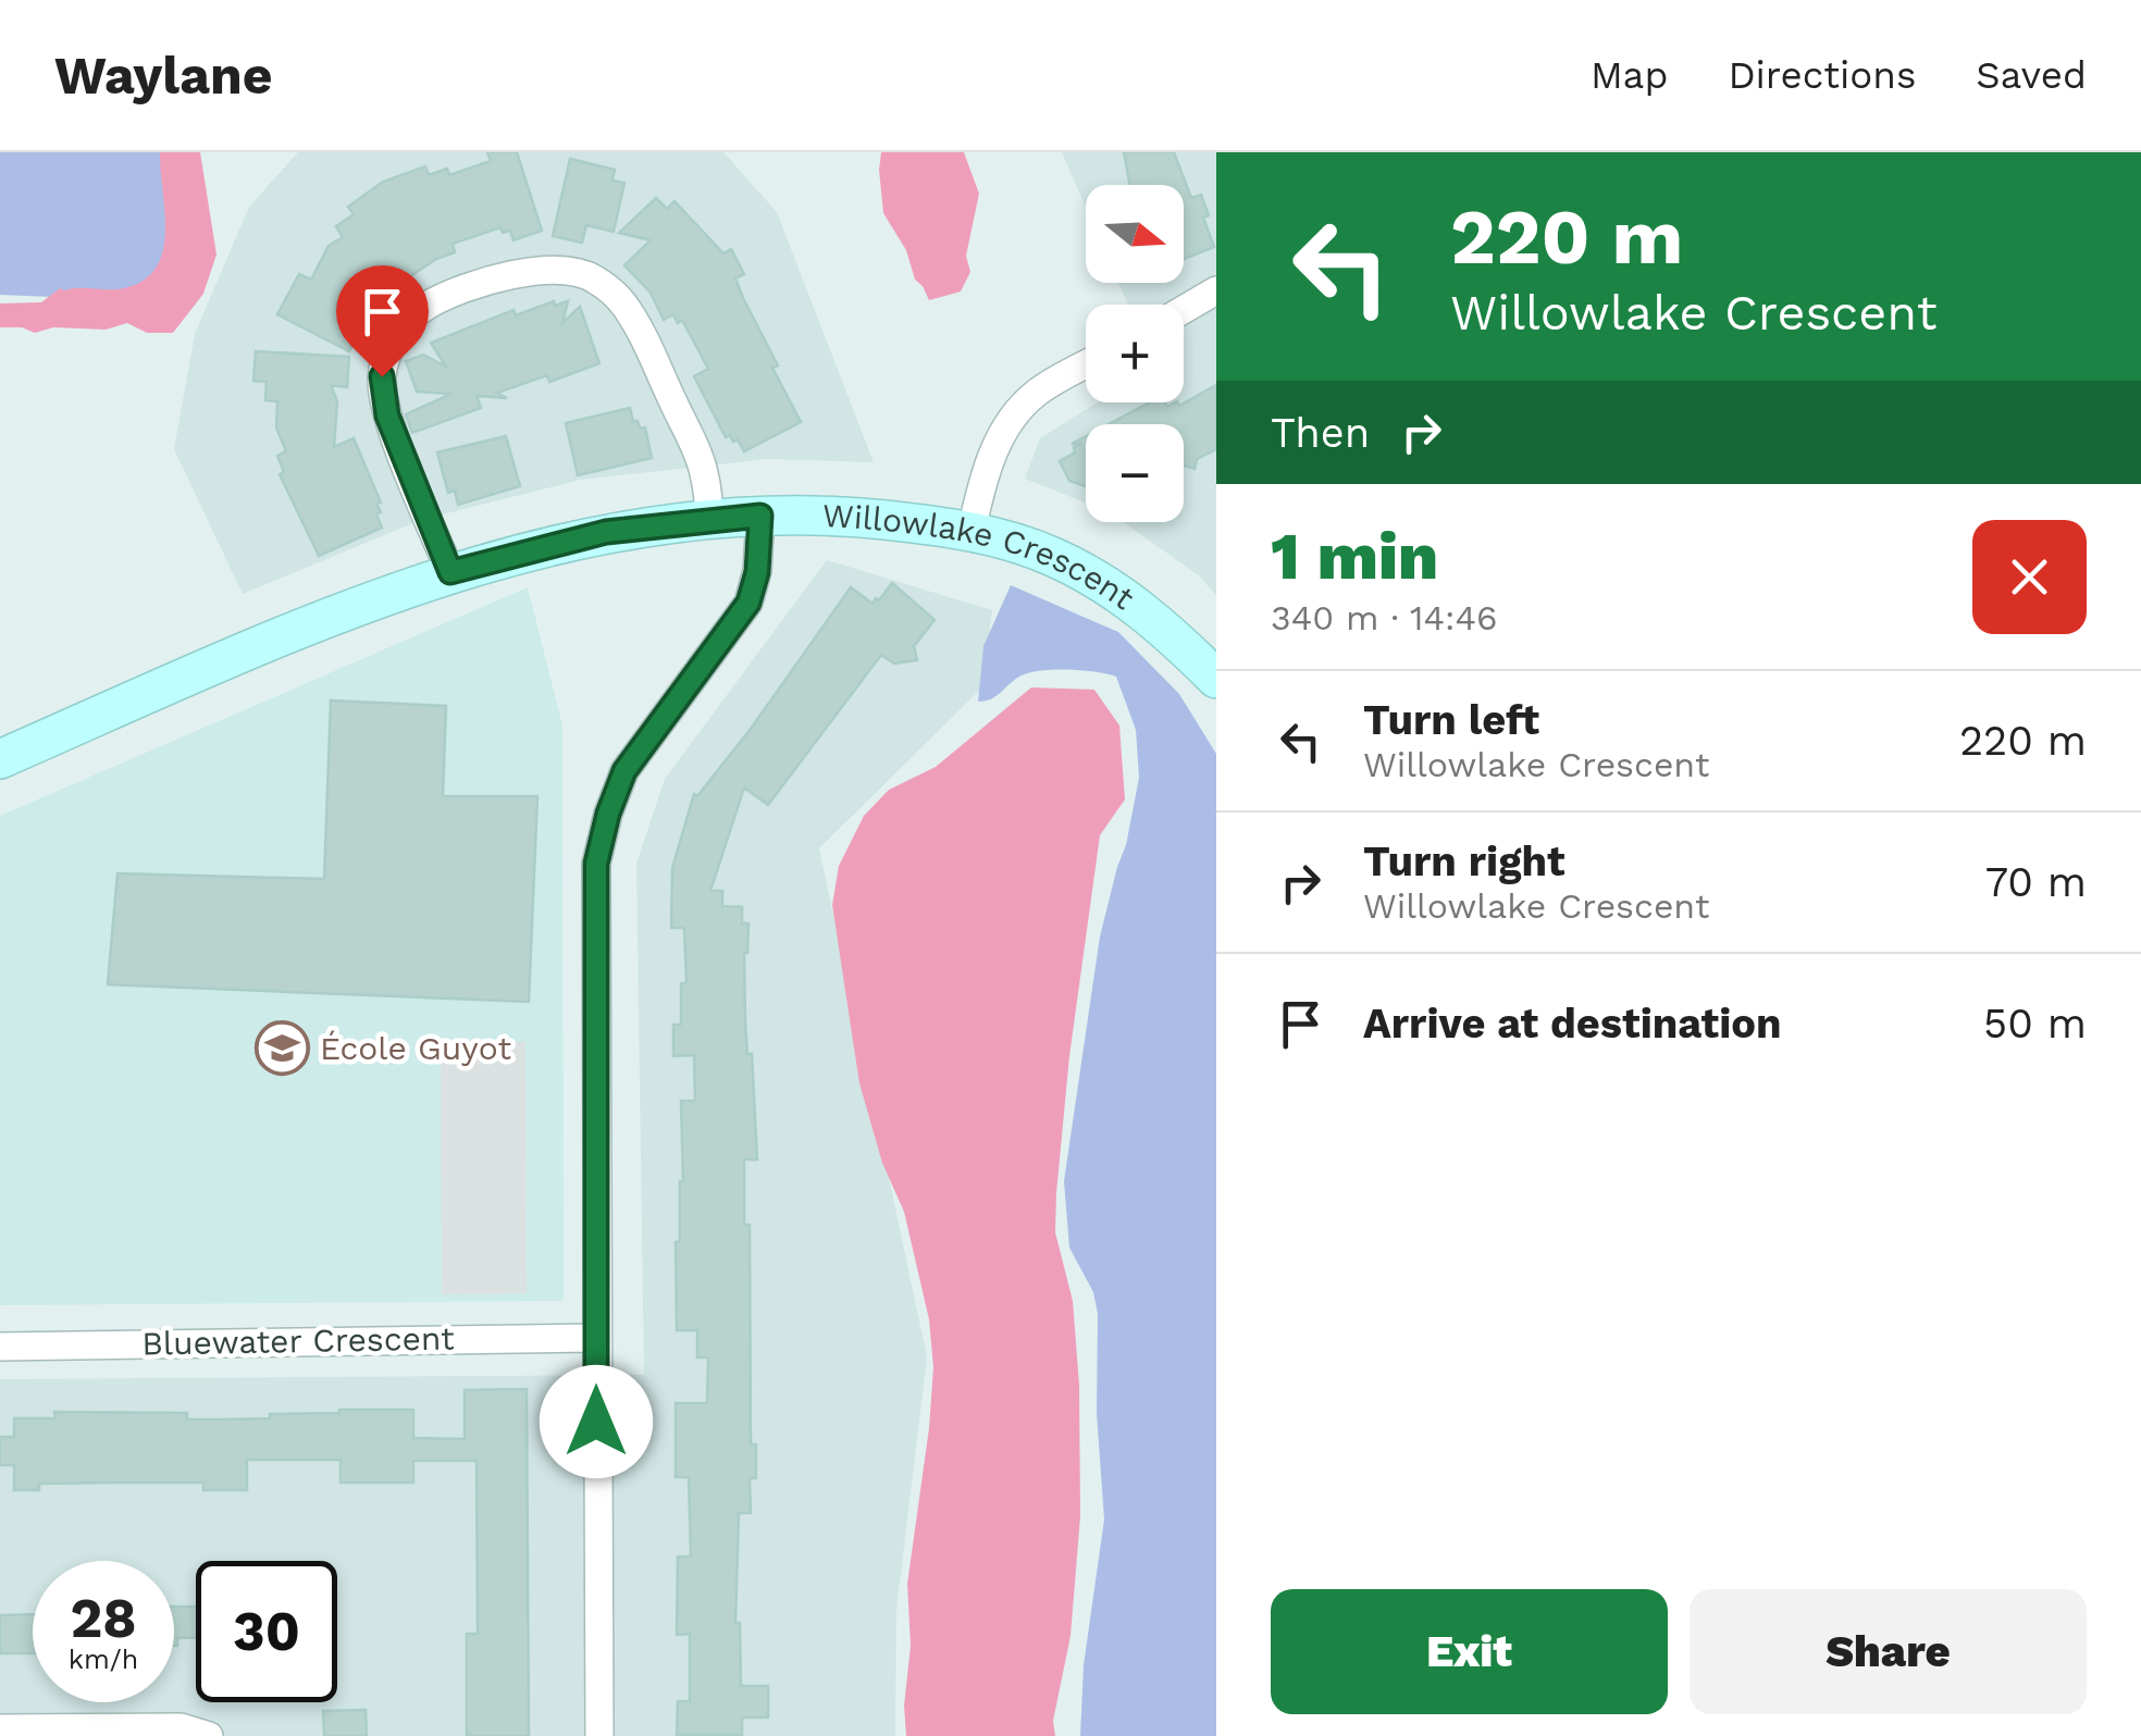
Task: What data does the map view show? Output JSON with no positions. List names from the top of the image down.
{
  "streets": {
    "street": ["Willowlake Crescent", "Bluewater Crescent"]
  },
  "places": {
    "school or university": ["École Guyot"]
  },
  "north": "right",
  "page": {
    "header": "Waylane",
    "nav": ["Map", "Directions", "Saved"],
    "turn": ["220 m", "Willowlake Crescent"],
    "map_buttons": ["+", "−"],
    "then": "Then",
    "heading": ["1 min", "340 m · 14:46"],
    "list": [
      {
        "name": "Turn left",
        "note": "Willowlake Crescent",
        "value": "220 m"
      },
      {
        "name": "Turn right",
        "note": "Willowlake Crescent",
        "value": "70 m"
      },
      {
        "name": "Arrive at destination",
        "value": "50 m"
      }
    ],
    "speed": "28 km/h",
    "limit": "30",
    "buttons": ["Exit", "Share"]
  }
}
